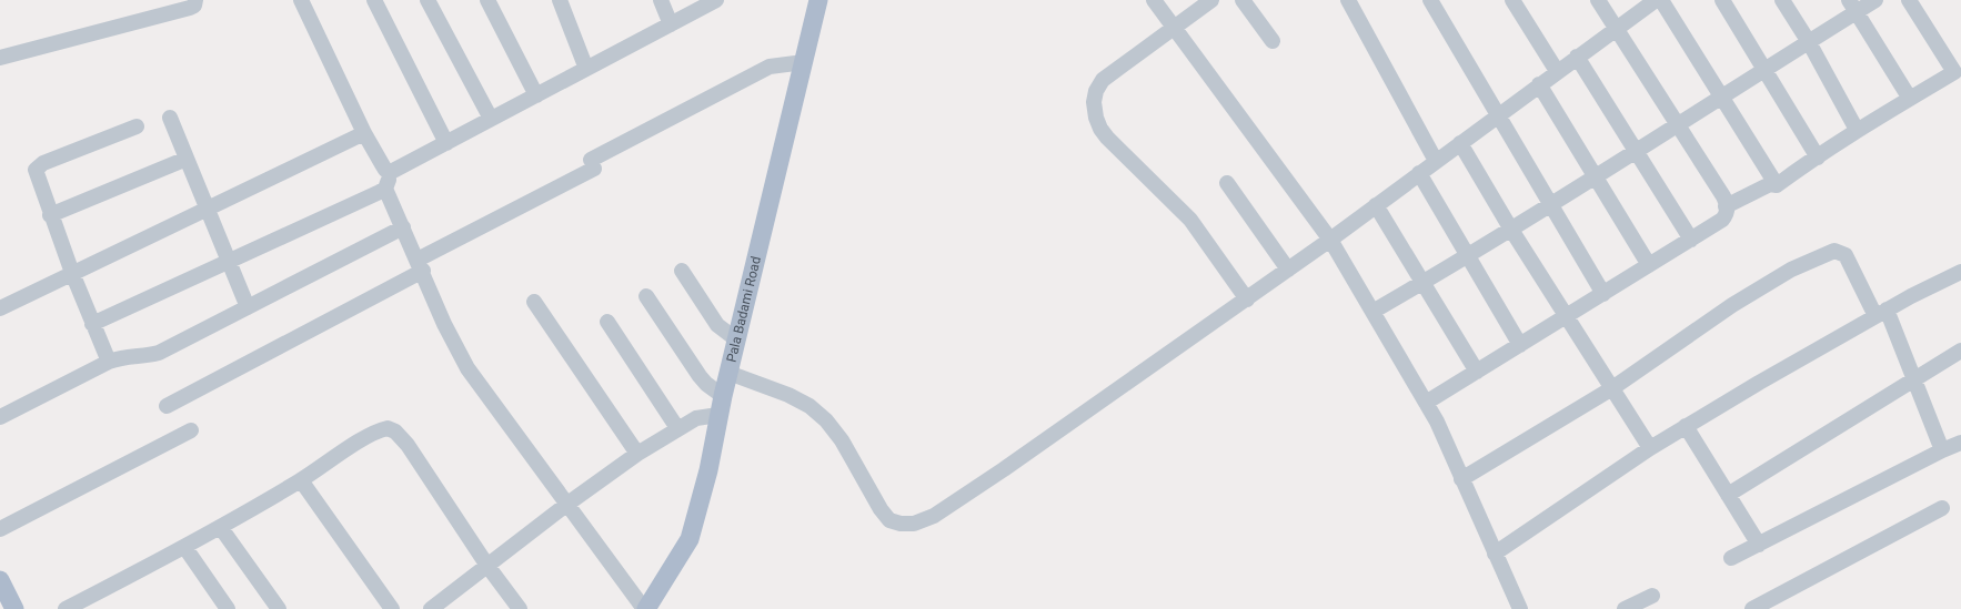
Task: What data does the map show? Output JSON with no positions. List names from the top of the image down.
{
  "streets": {
    "main road": ["Pala Badami Road"]
  }
}
